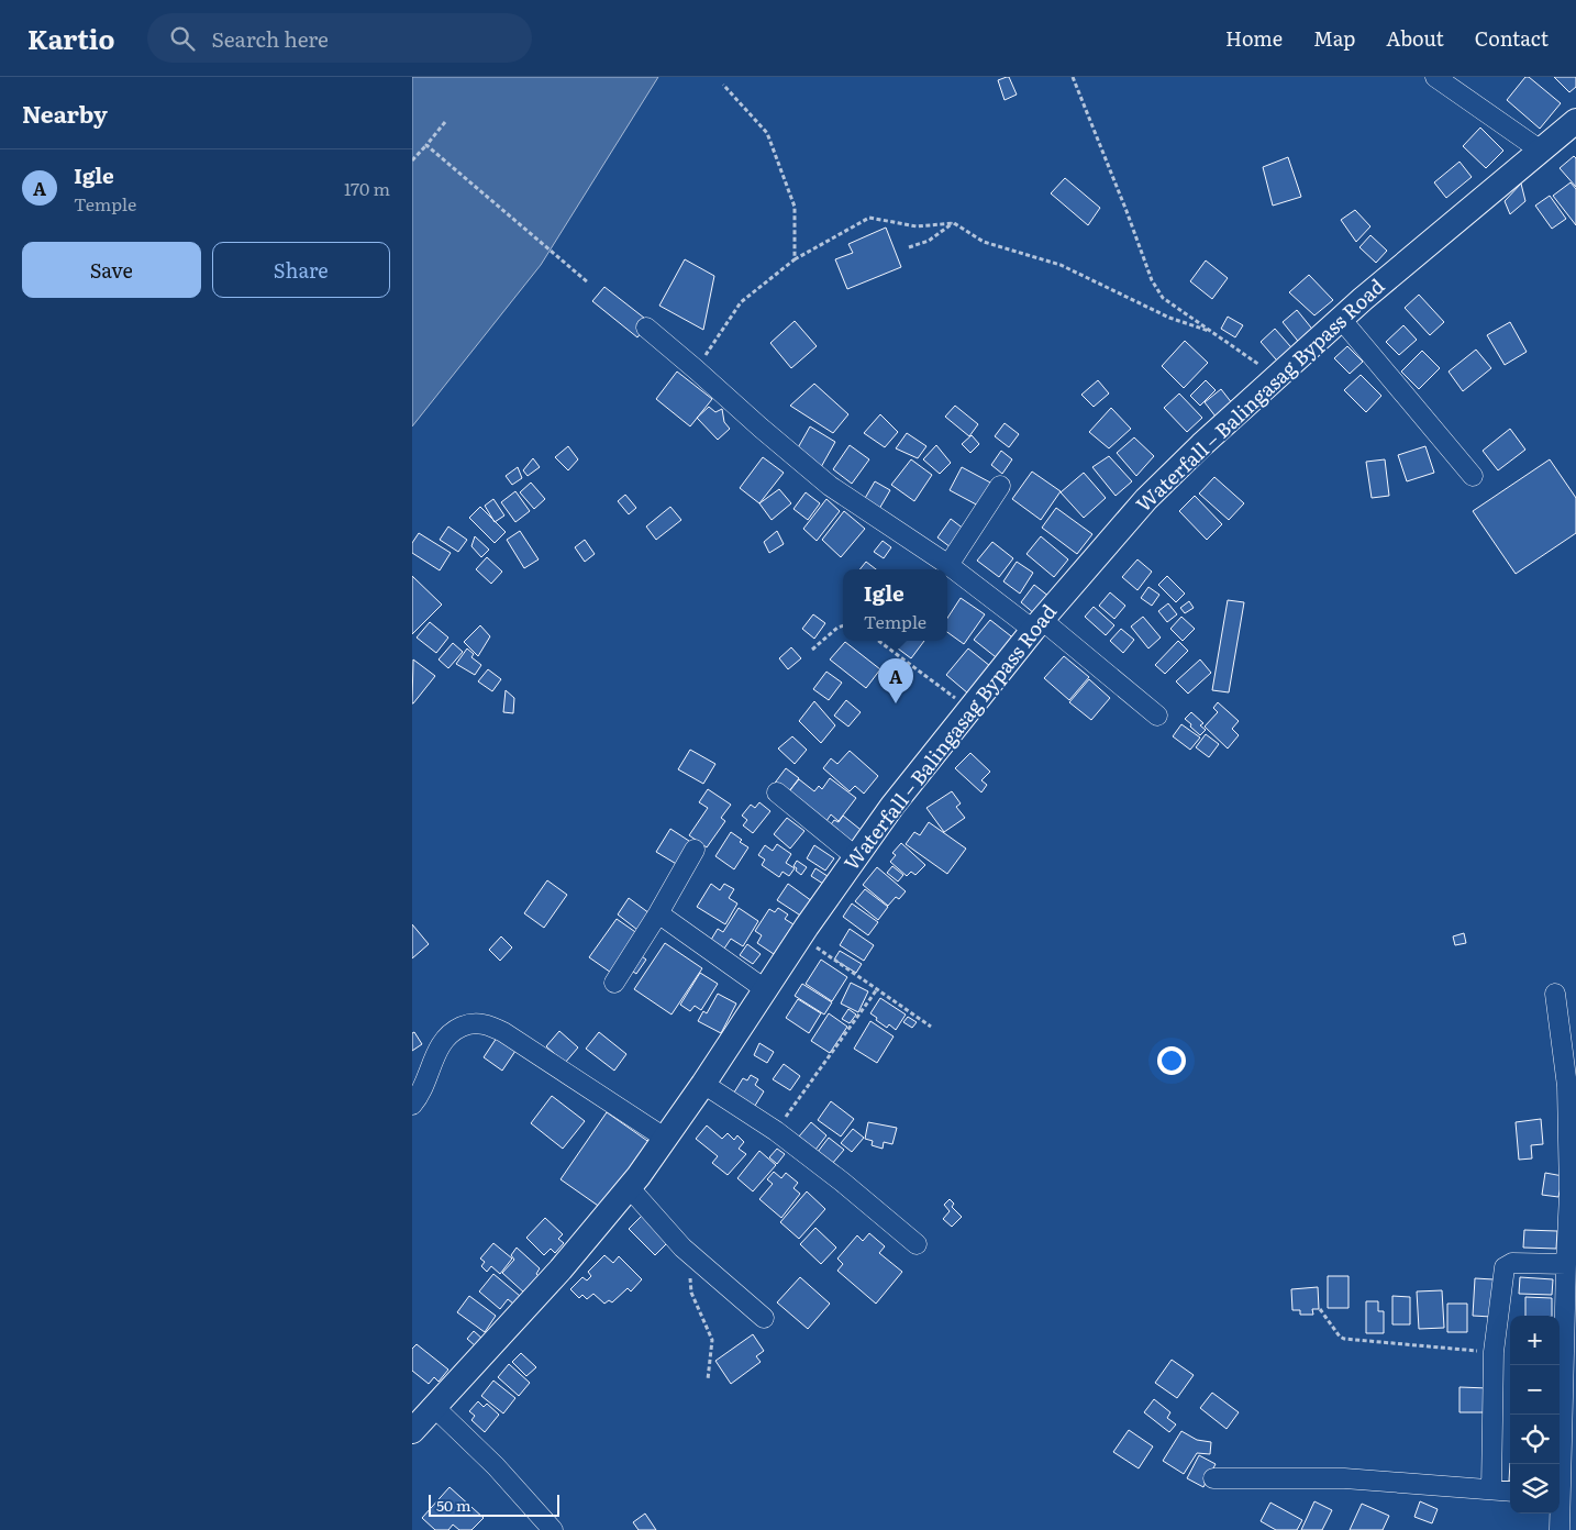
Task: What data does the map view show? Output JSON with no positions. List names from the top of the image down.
{
  "streets": {
    "main road": ["Waterfall ‒ Balingasag Bypass Road"]
  },
  "scale_bar": "50 m",
  "page": {
    "header": "Kartio",
    "search": "Search here",
    "nav": [
      "Home",
      "Map",
      "About",
      "Contact"
    ],
    "heading": "Nearby",
    "list": [
      {
        "mark": "A",
        "name": "Igle",
        "note": "Temple",
        "value": "170 m"
      }
    ],
    "buttons": ["Save", "Share"],
    "popup": ["Igle", "Temple"],
    "pins": "A",
    "map_buttons": ["+", "−"],
    "scale": "50 m"
  }
}
